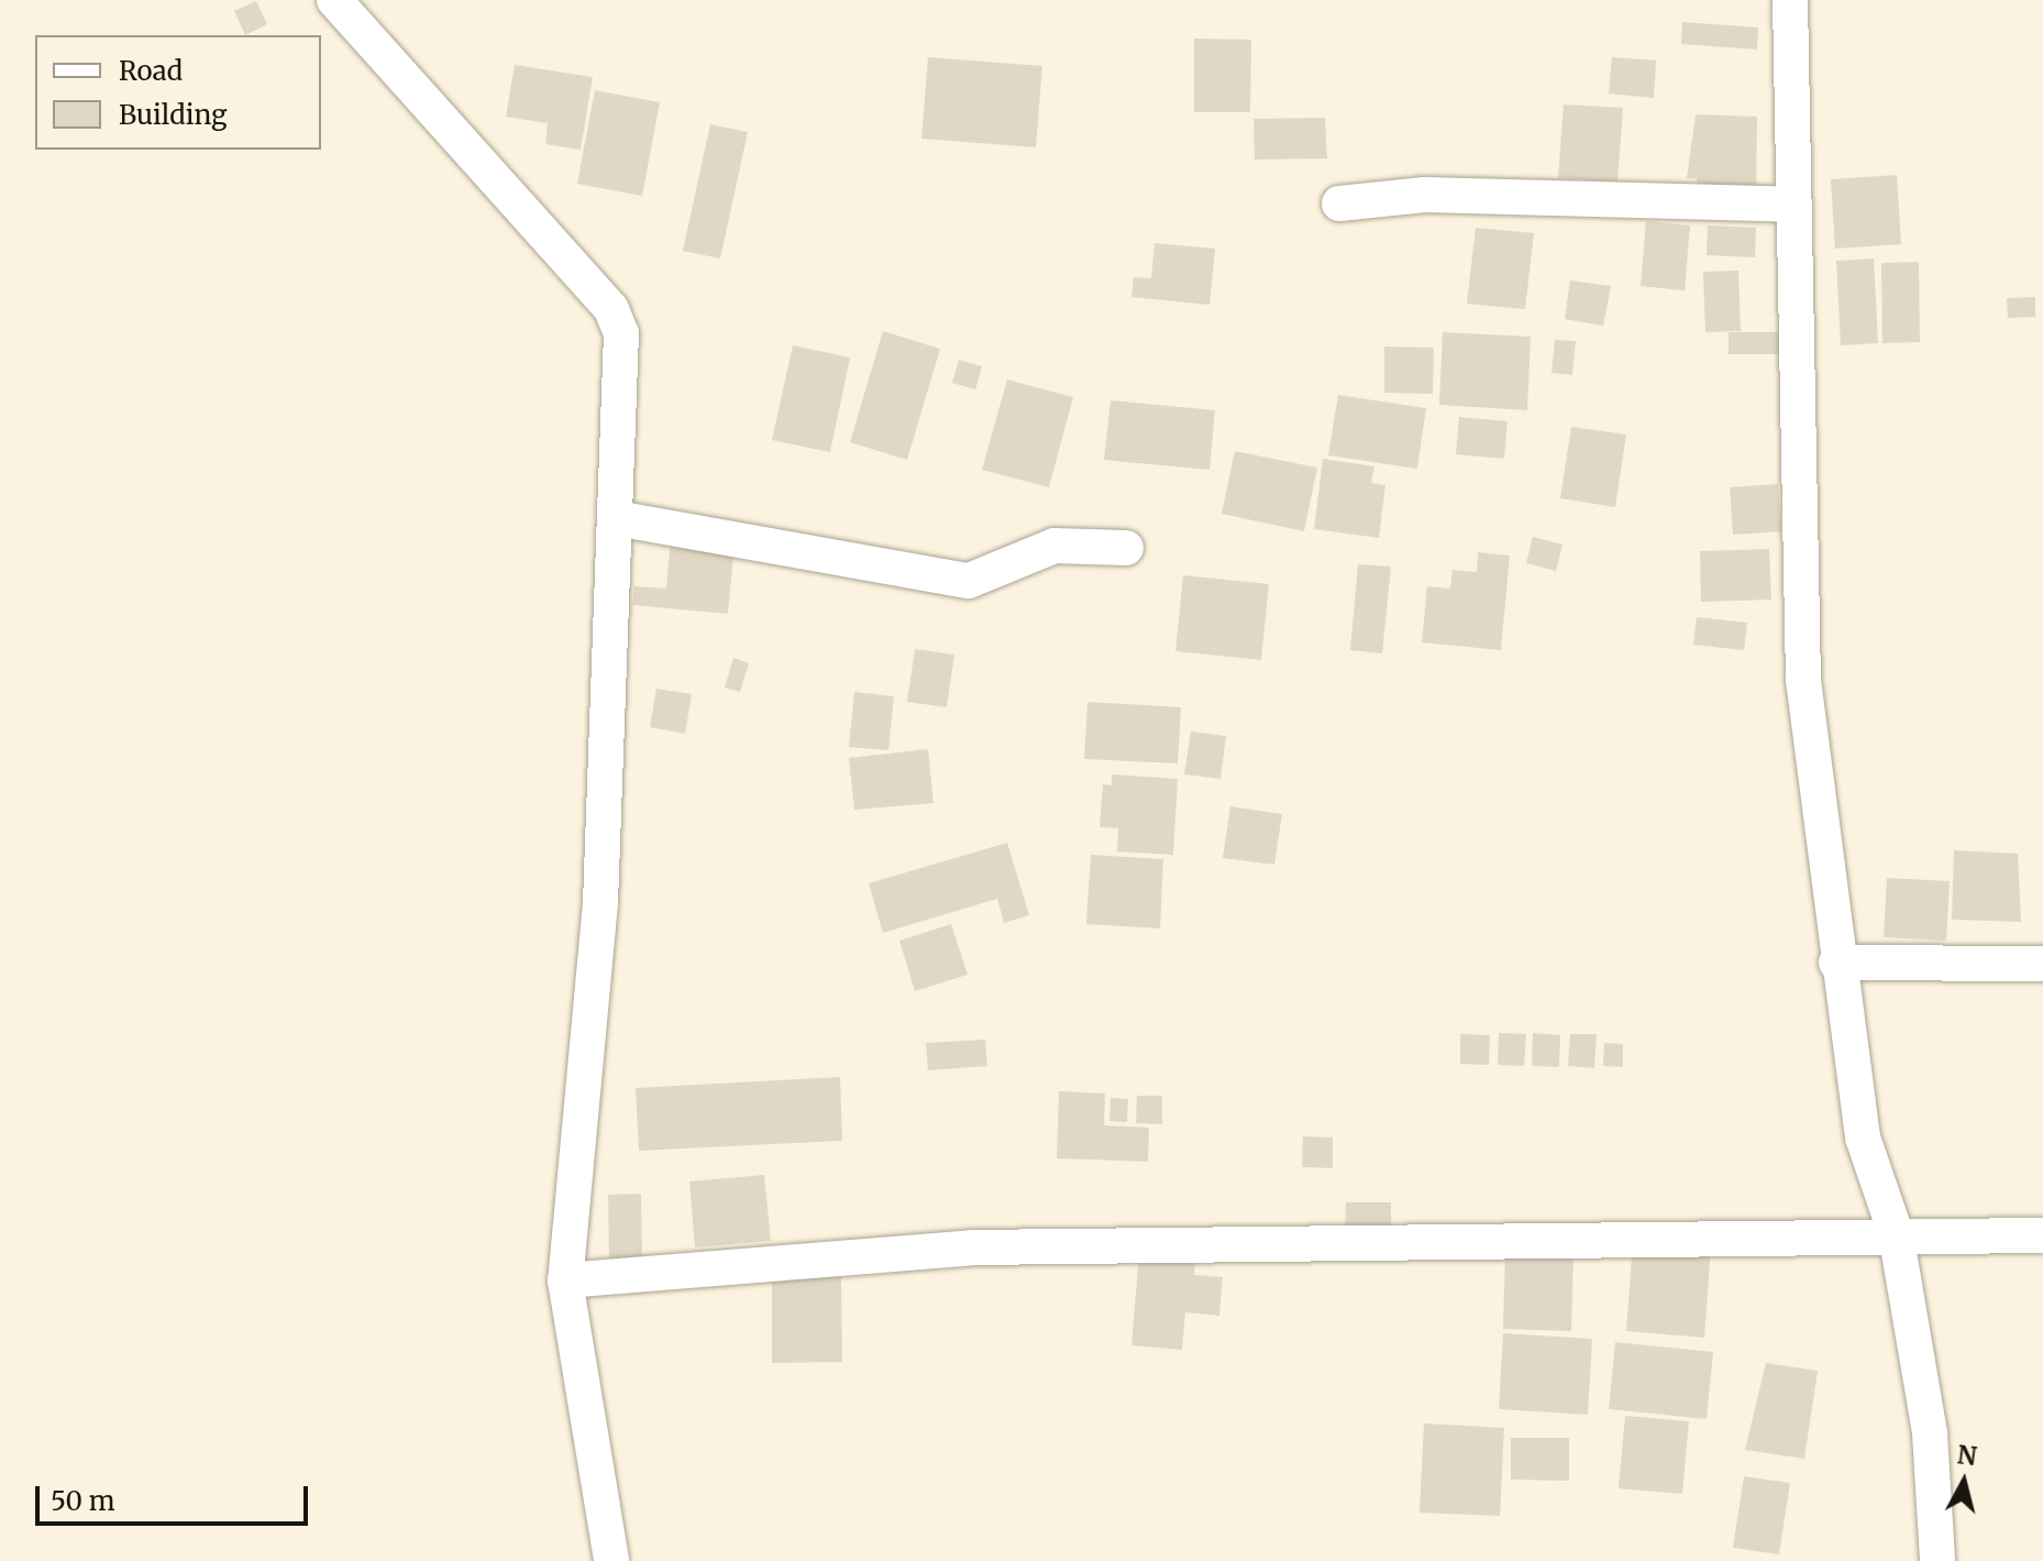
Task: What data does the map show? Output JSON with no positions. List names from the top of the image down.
{
  "legend": ["Road", "Building"],
  "scale_bar": "50 m",
  "north": "top"
}
